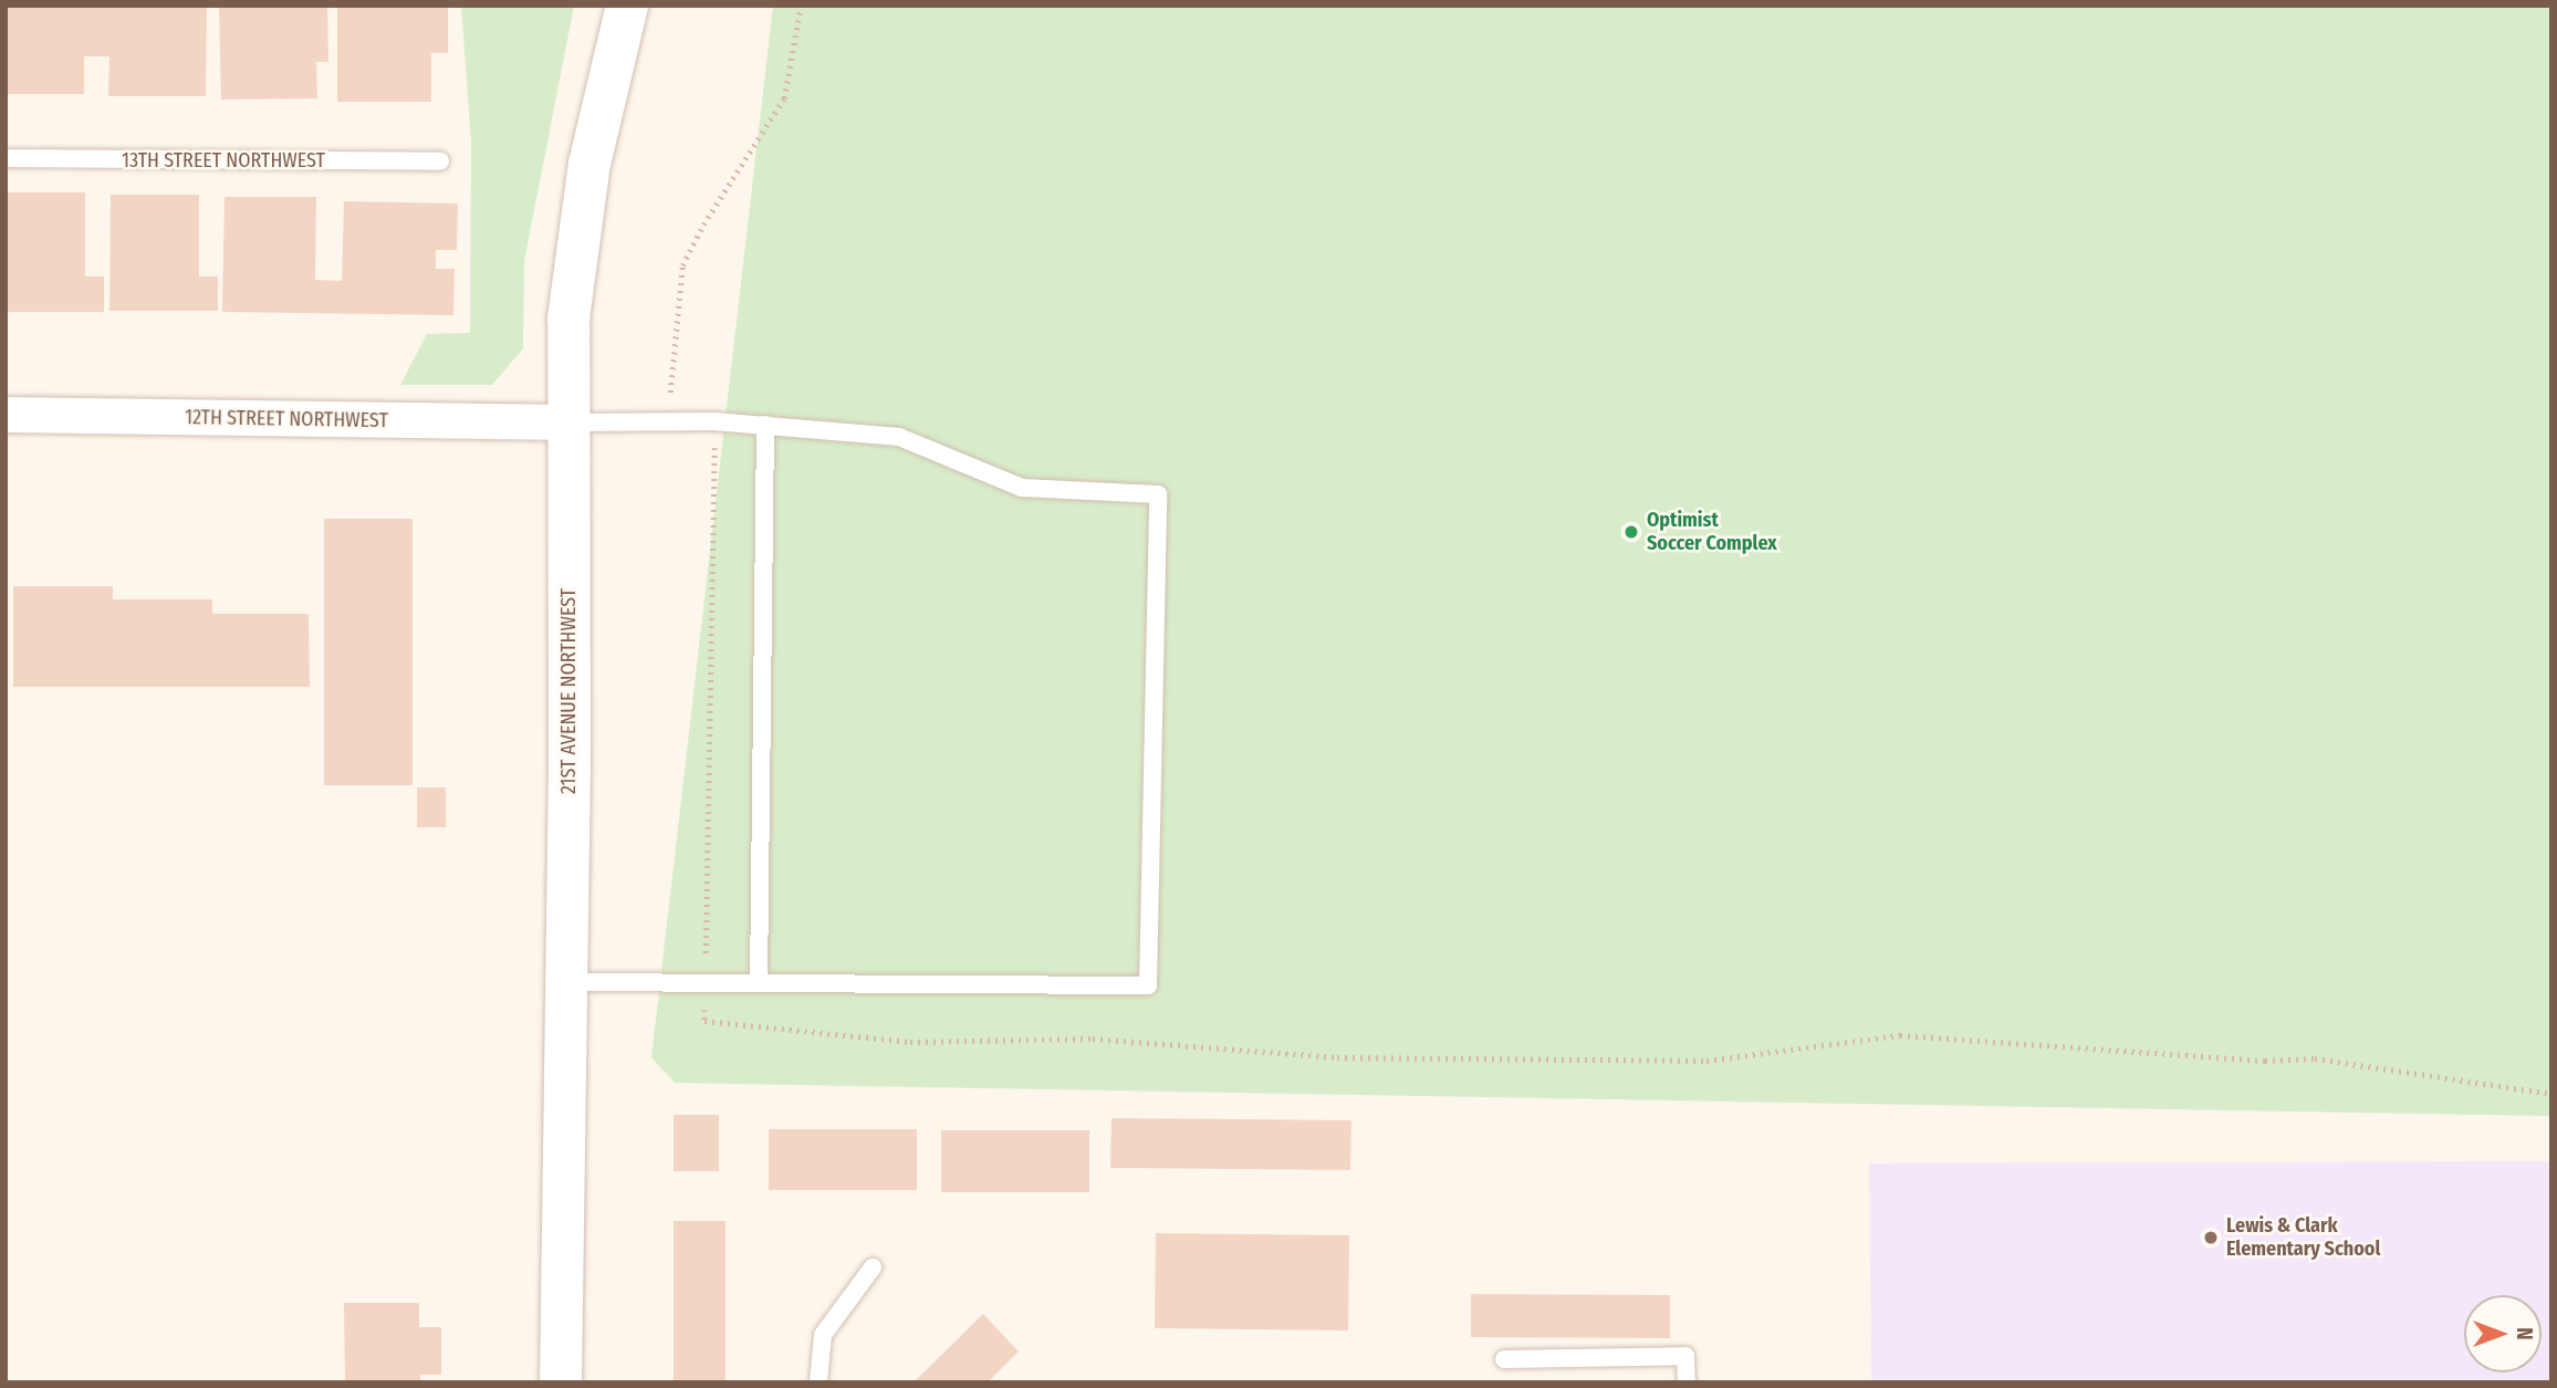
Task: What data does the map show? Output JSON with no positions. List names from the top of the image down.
{
  "streets": {
    "street": ["12TH STREET NORTHWEST", "21ST AVENUE NORTHWEST"],
    "lane": ["13TH STREET NORTHWEST"]
  },
  "crossings": [
    ["12TH STREET NORTHWEST", "21ST AVENUE NORTHWEST"]
  ],
  "places": ["Optimist Soccer Complex", "Lewis & Clark Elementary School"],
  "north": "right"
}
